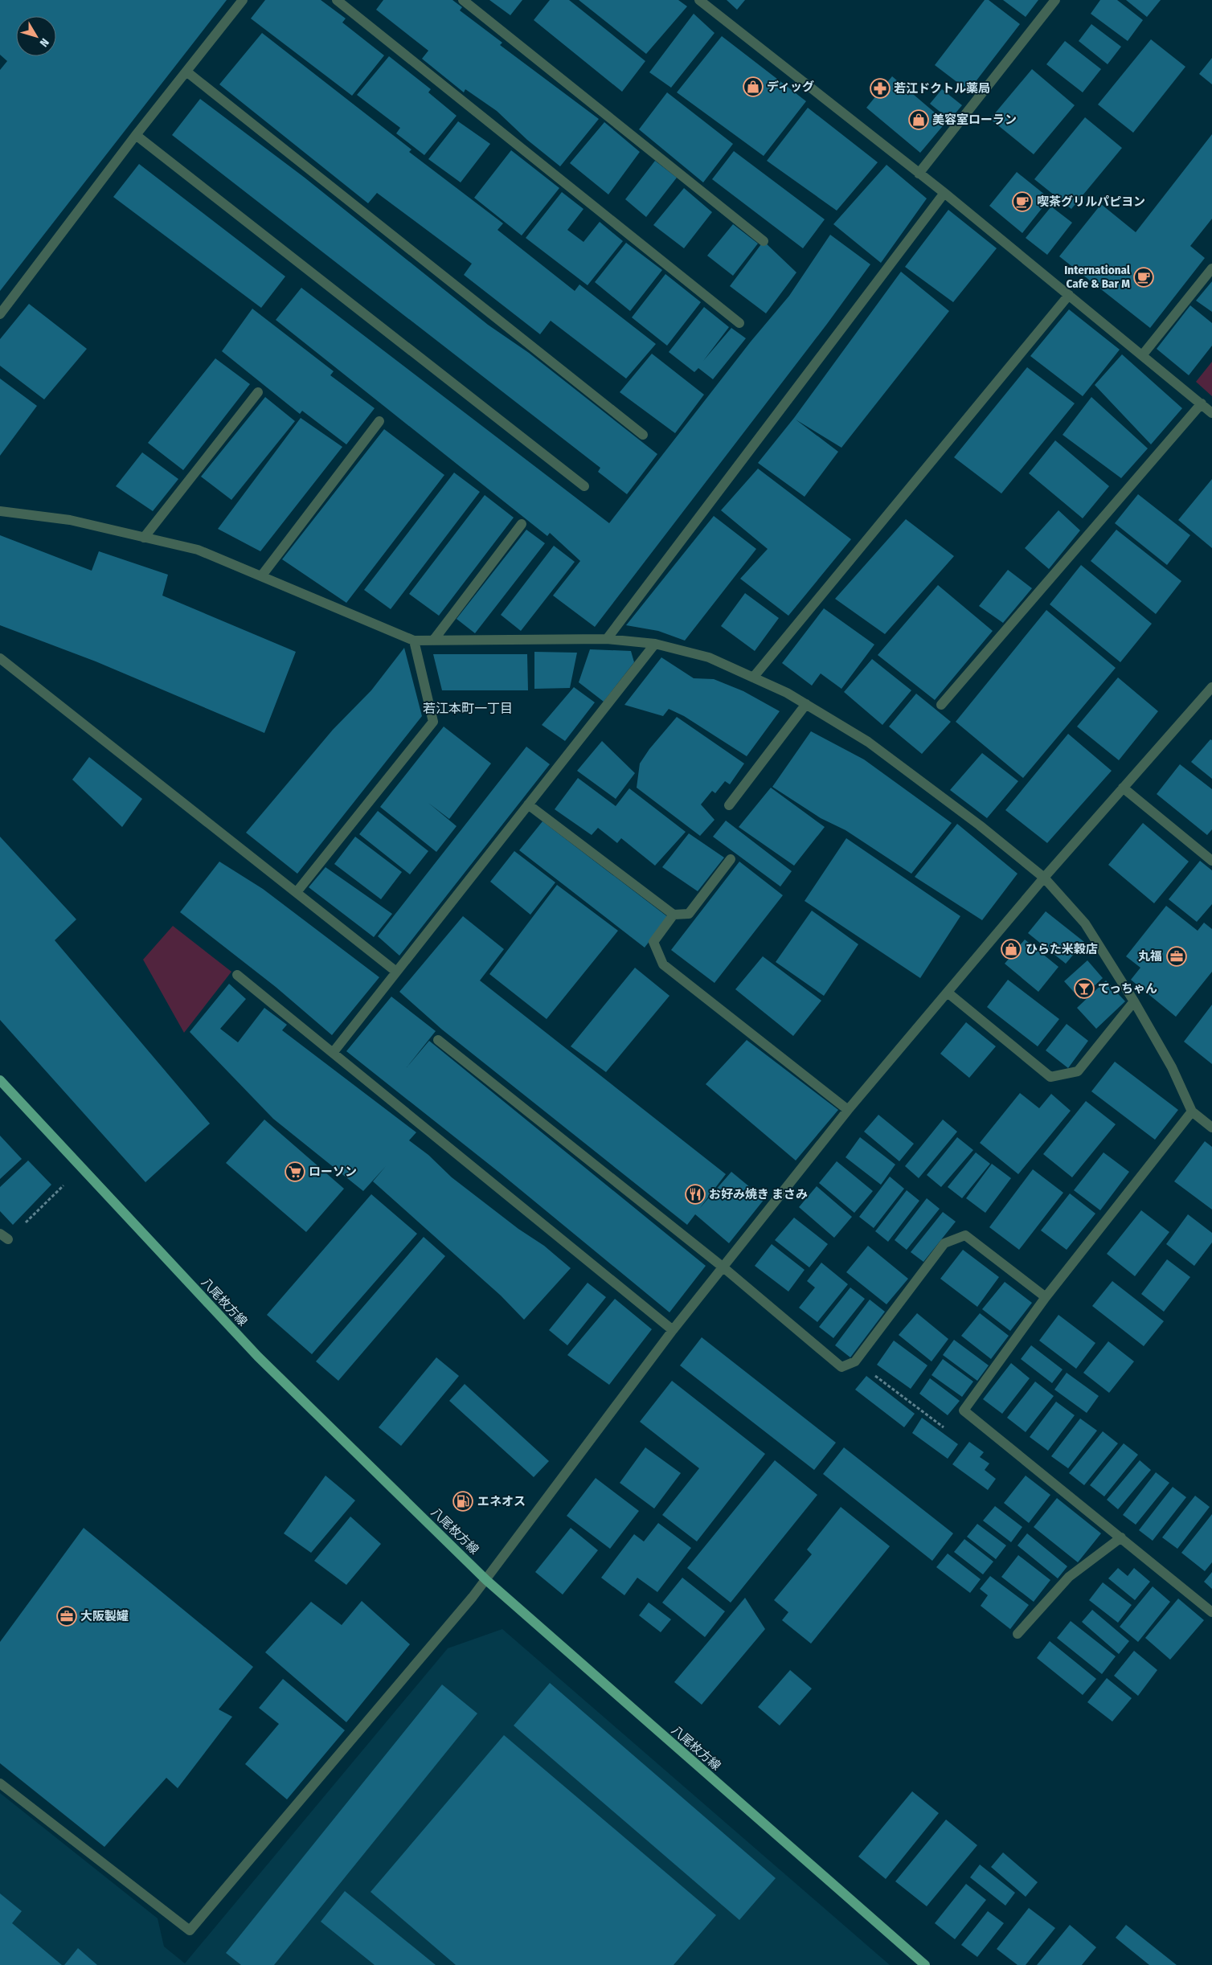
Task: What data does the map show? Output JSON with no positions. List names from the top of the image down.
{
  "streets": {
    "main road": ["八尾枚方線"]
  },
  "districts": ["若江本町一丁目"],
  "places": {
    "shop": ["ディッグ", "美容室ローラン", "ひらた米穀店"],
    "pharmacy": ["若江ドクトル薬局"],
    "cafe": ["喫茶グリルパピヨン", "International Cafe & Bar M"],
    "office": ["丸福", "大阪製罐"],
    "bar": ["てっちゃん"],
    "supermarket": ["ローソン"],
    "restaurant": ["お好み焼き まさみ"],
    "fuel station": ["エネオス"]
  },
  "north": "bottom right"
}
